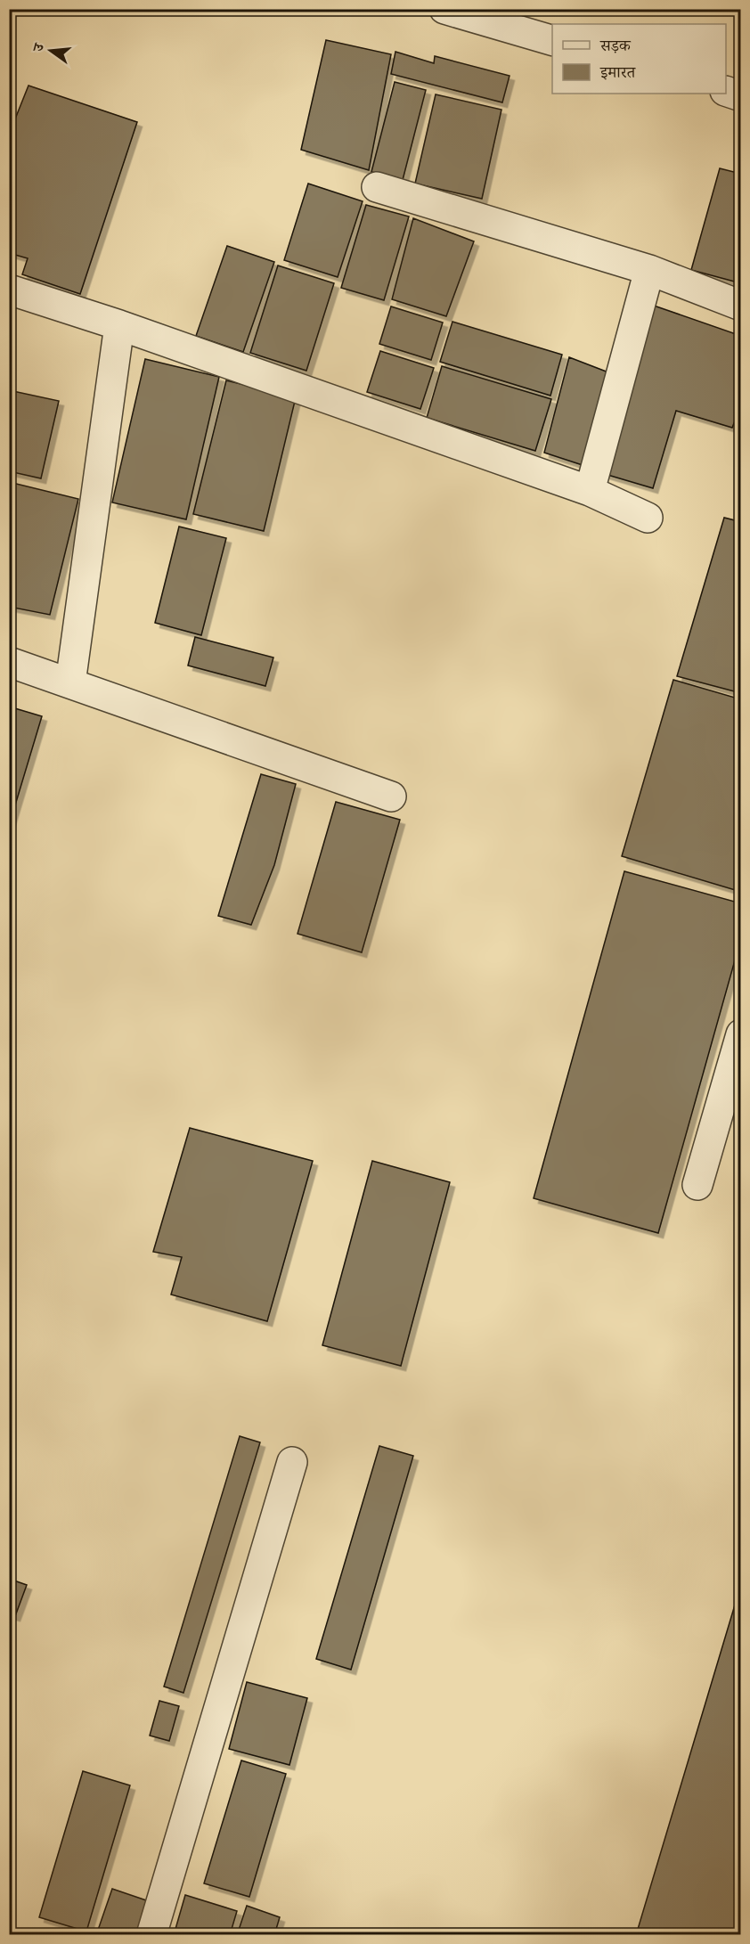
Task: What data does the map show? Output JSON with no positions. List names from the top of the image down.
{
  "legend": ["सड़क", "इमारत"],
  "north": "left"
}
